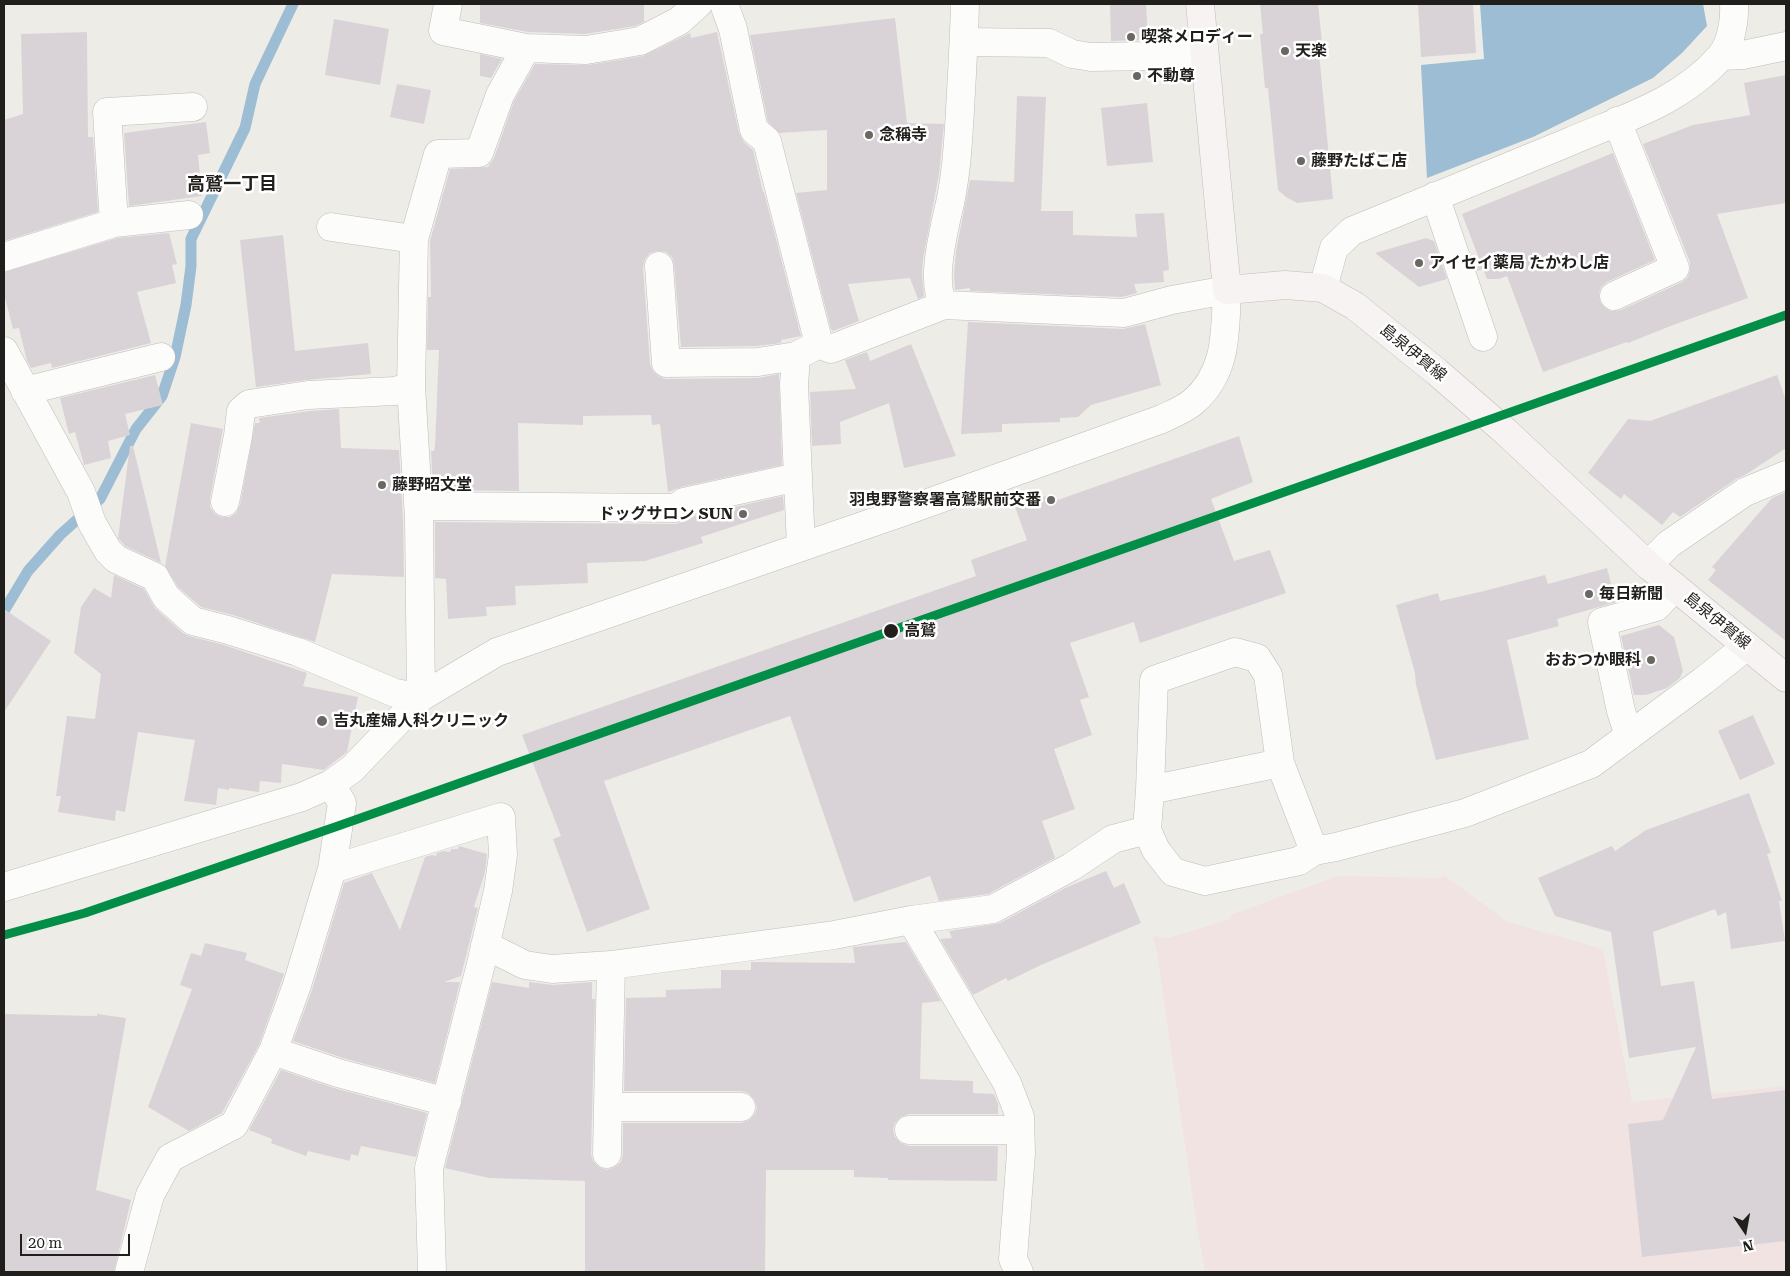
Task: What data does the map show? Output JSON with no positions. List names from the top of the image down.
{
  "streets": {
    "main road": ["島泉伊賀線"]
  },
  "districts": ["高鷲一丁目"],
  "places": [
    "喫茶メロディー",
    "天楽",
    "不動尊",
    "念稱寺",
    "藤野たばこ店",
    "アイセイ薬局 たかわし店",
    "藤野昭文堂",
    "羽曳野警察署高鷲駅前交番",
    "ドッグサロン SUN",
    "毎日新聞",
    "高鷲",
    "おおつか眼科",
    "吉丸産婦人科クリニック"
  ],
  "scale_bar": "20 m",
  "north": "bottom"
}
